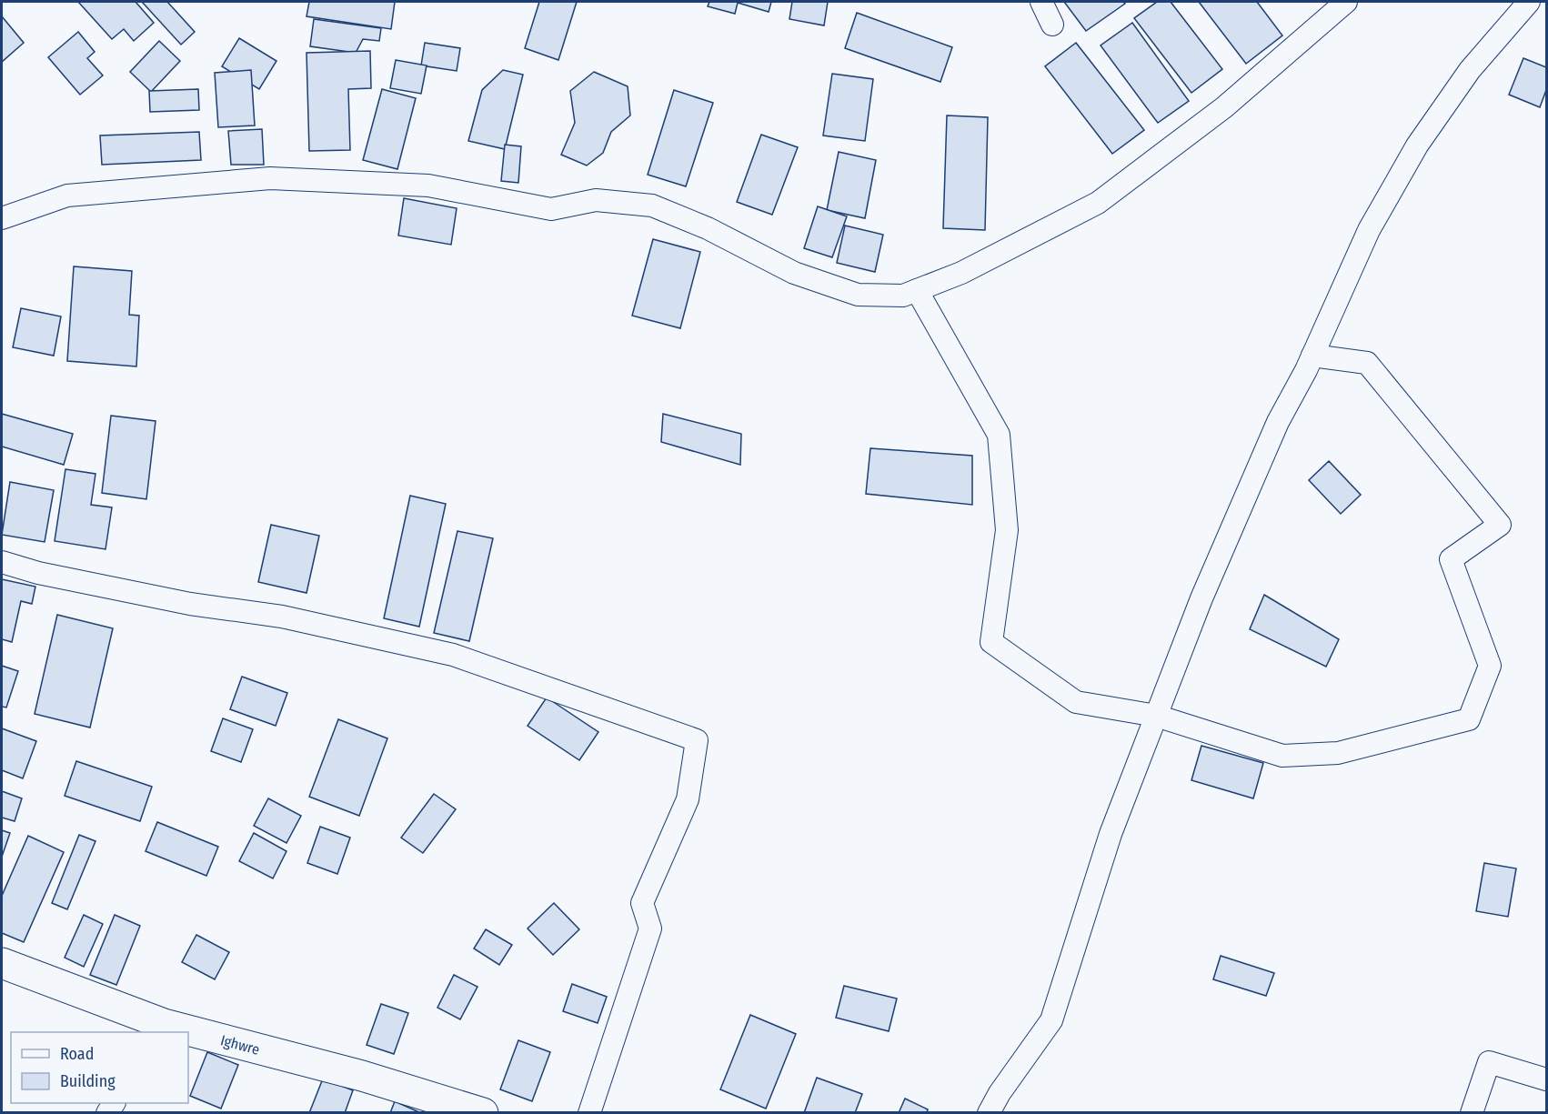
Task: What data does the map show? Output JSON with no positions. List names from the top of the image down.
{
  "streets": {
    "street": ["Ighwre"]
  },
  "legend": ["Road", "Building"]
}
